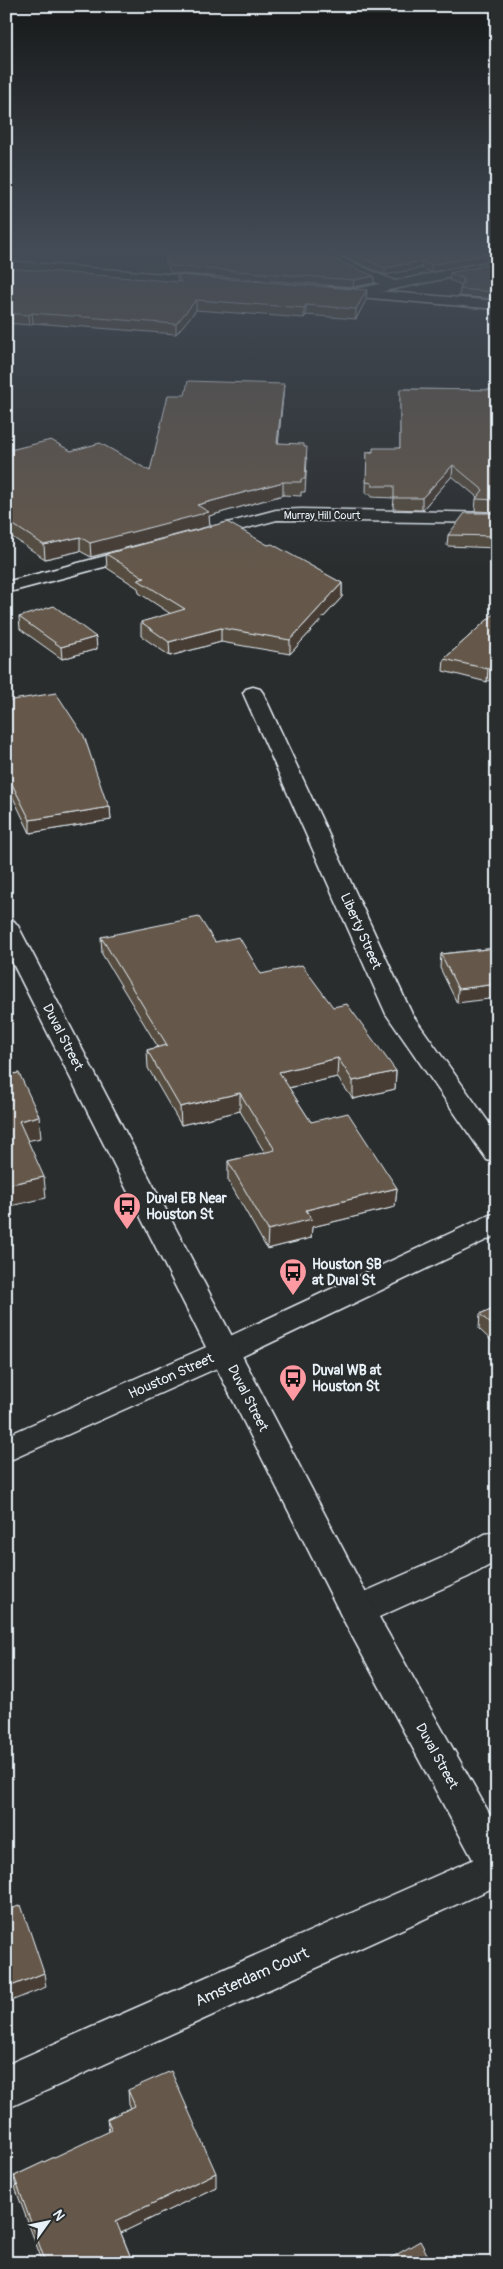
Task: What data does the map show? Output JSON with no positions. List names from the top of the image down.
{
  "streets": {
    "street": [
      "Murray Hill Court",
      "Liberty Street",
      "Duval Street",
      "Houston Street",
      "Amsterdam Court"
    ]
  },
  "crossings": [
    ["Duval Street", "Houston Street"],
    ["Duval Street", "Amsterdam Court"]
  ],
  "places": {
    "bus stop": ["Duval EB Near Houston St", "Houston SB at Duval St", "Duval WB at Houston St"]
  },
  "north": "top right"
}
